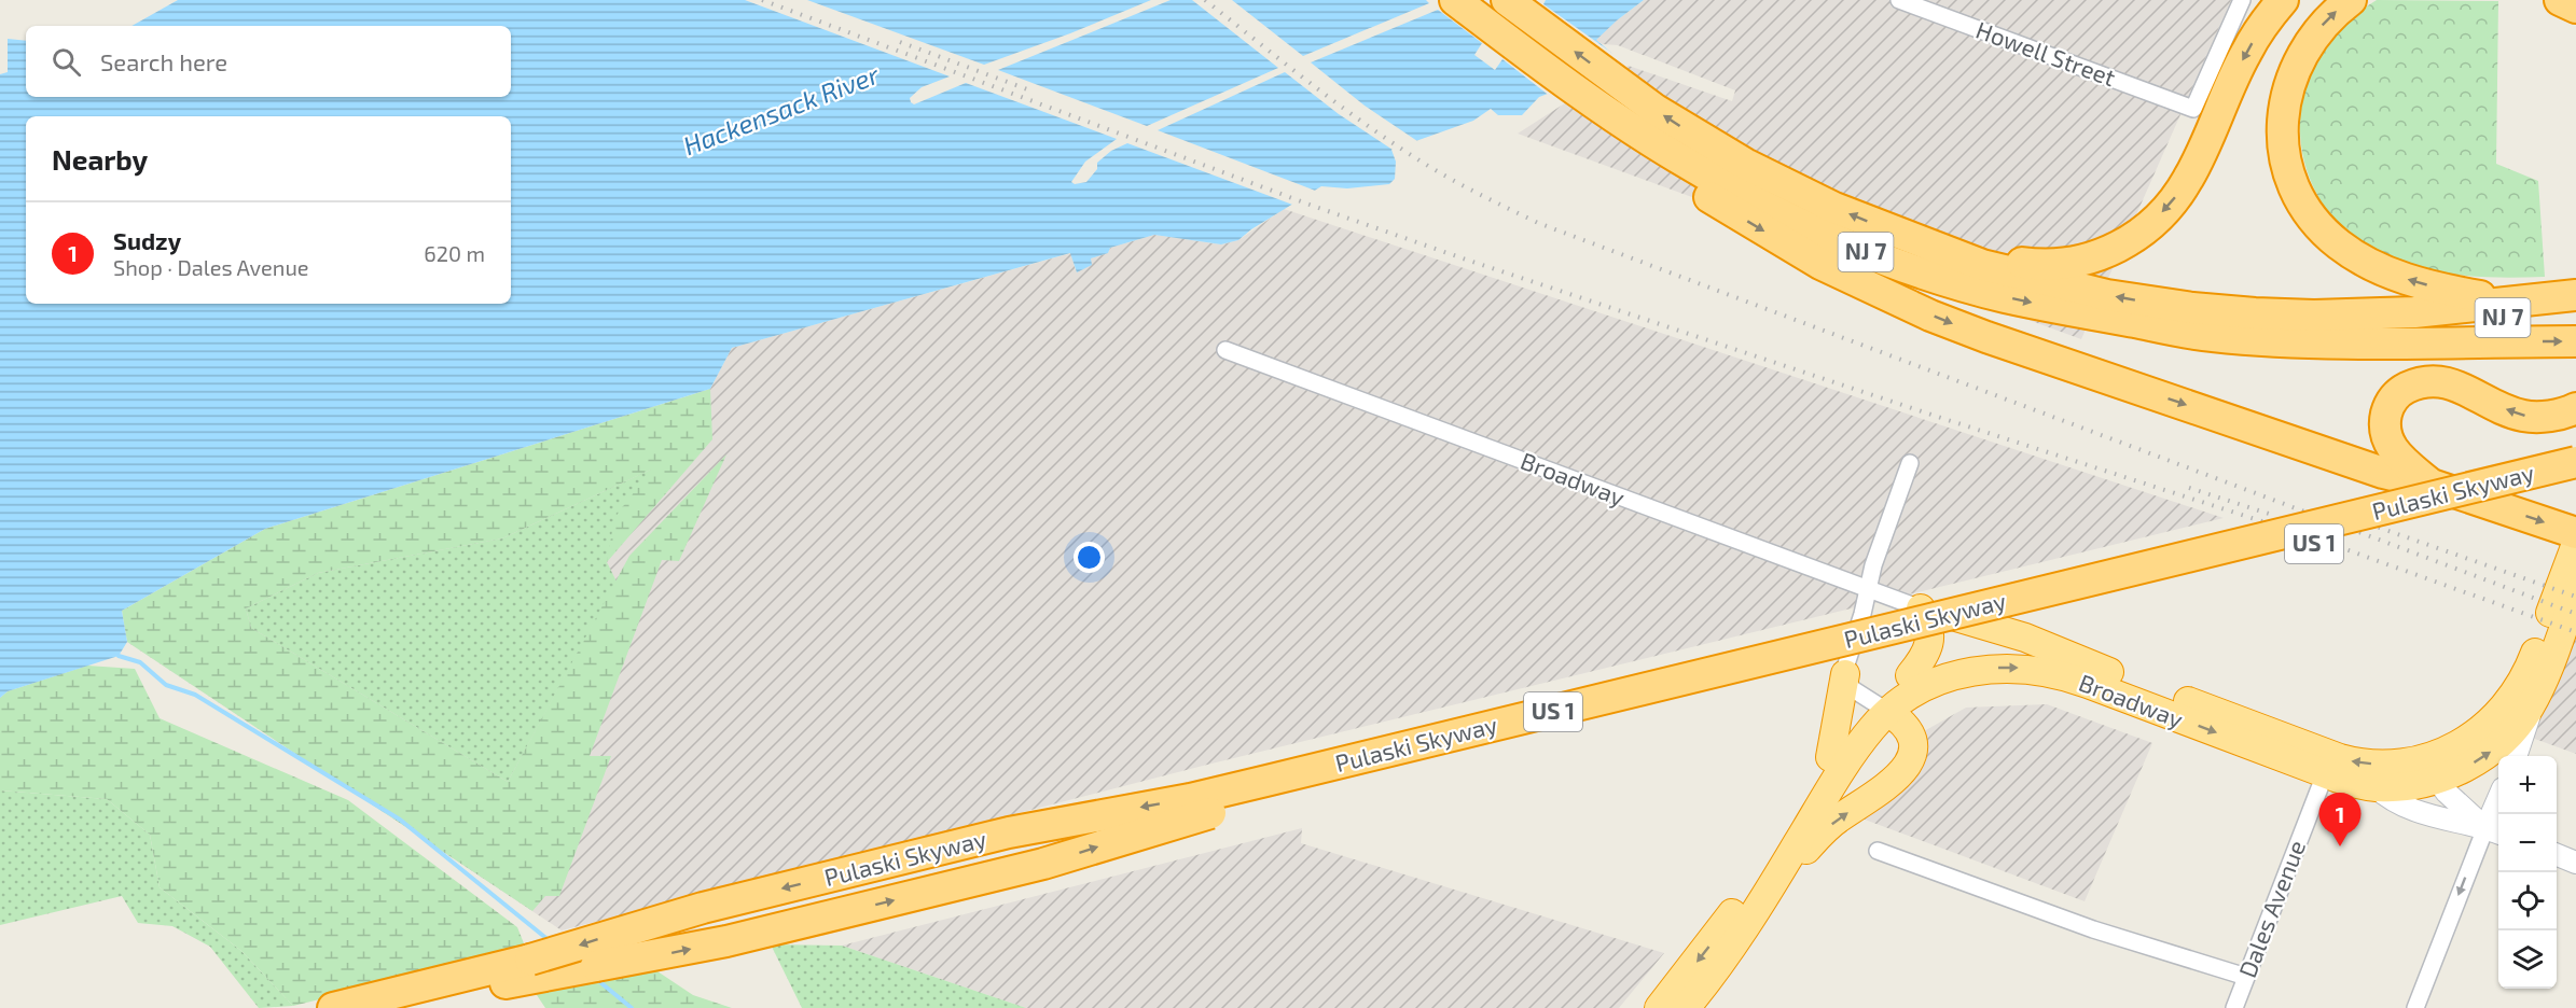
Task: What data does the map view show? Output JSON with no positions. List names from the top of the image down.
{
  "streets": {
    "highway": [
      "NJ 7",
      "Broadway",
      "Pulaski Skyway",
      "US 1"
    ],
    "street": ["Howell Street", "Dales Avenue"]
  },
  "crossings": [
    ["Broadway", "Dales Avenue"]
  ],
  "water": ["Hackensack River"],
  "page": {
    "search": "Search here",
    "heading": "Nearby",
    "list": [
      {
        "mark": "1",
        "name": "Sudzy",
        "note": "Shop · Dales Avenue",
        "value": "620 m"
      }
    ],
    "map_buttons": ["+", "−"],
    "pins": "1"
  }
}
